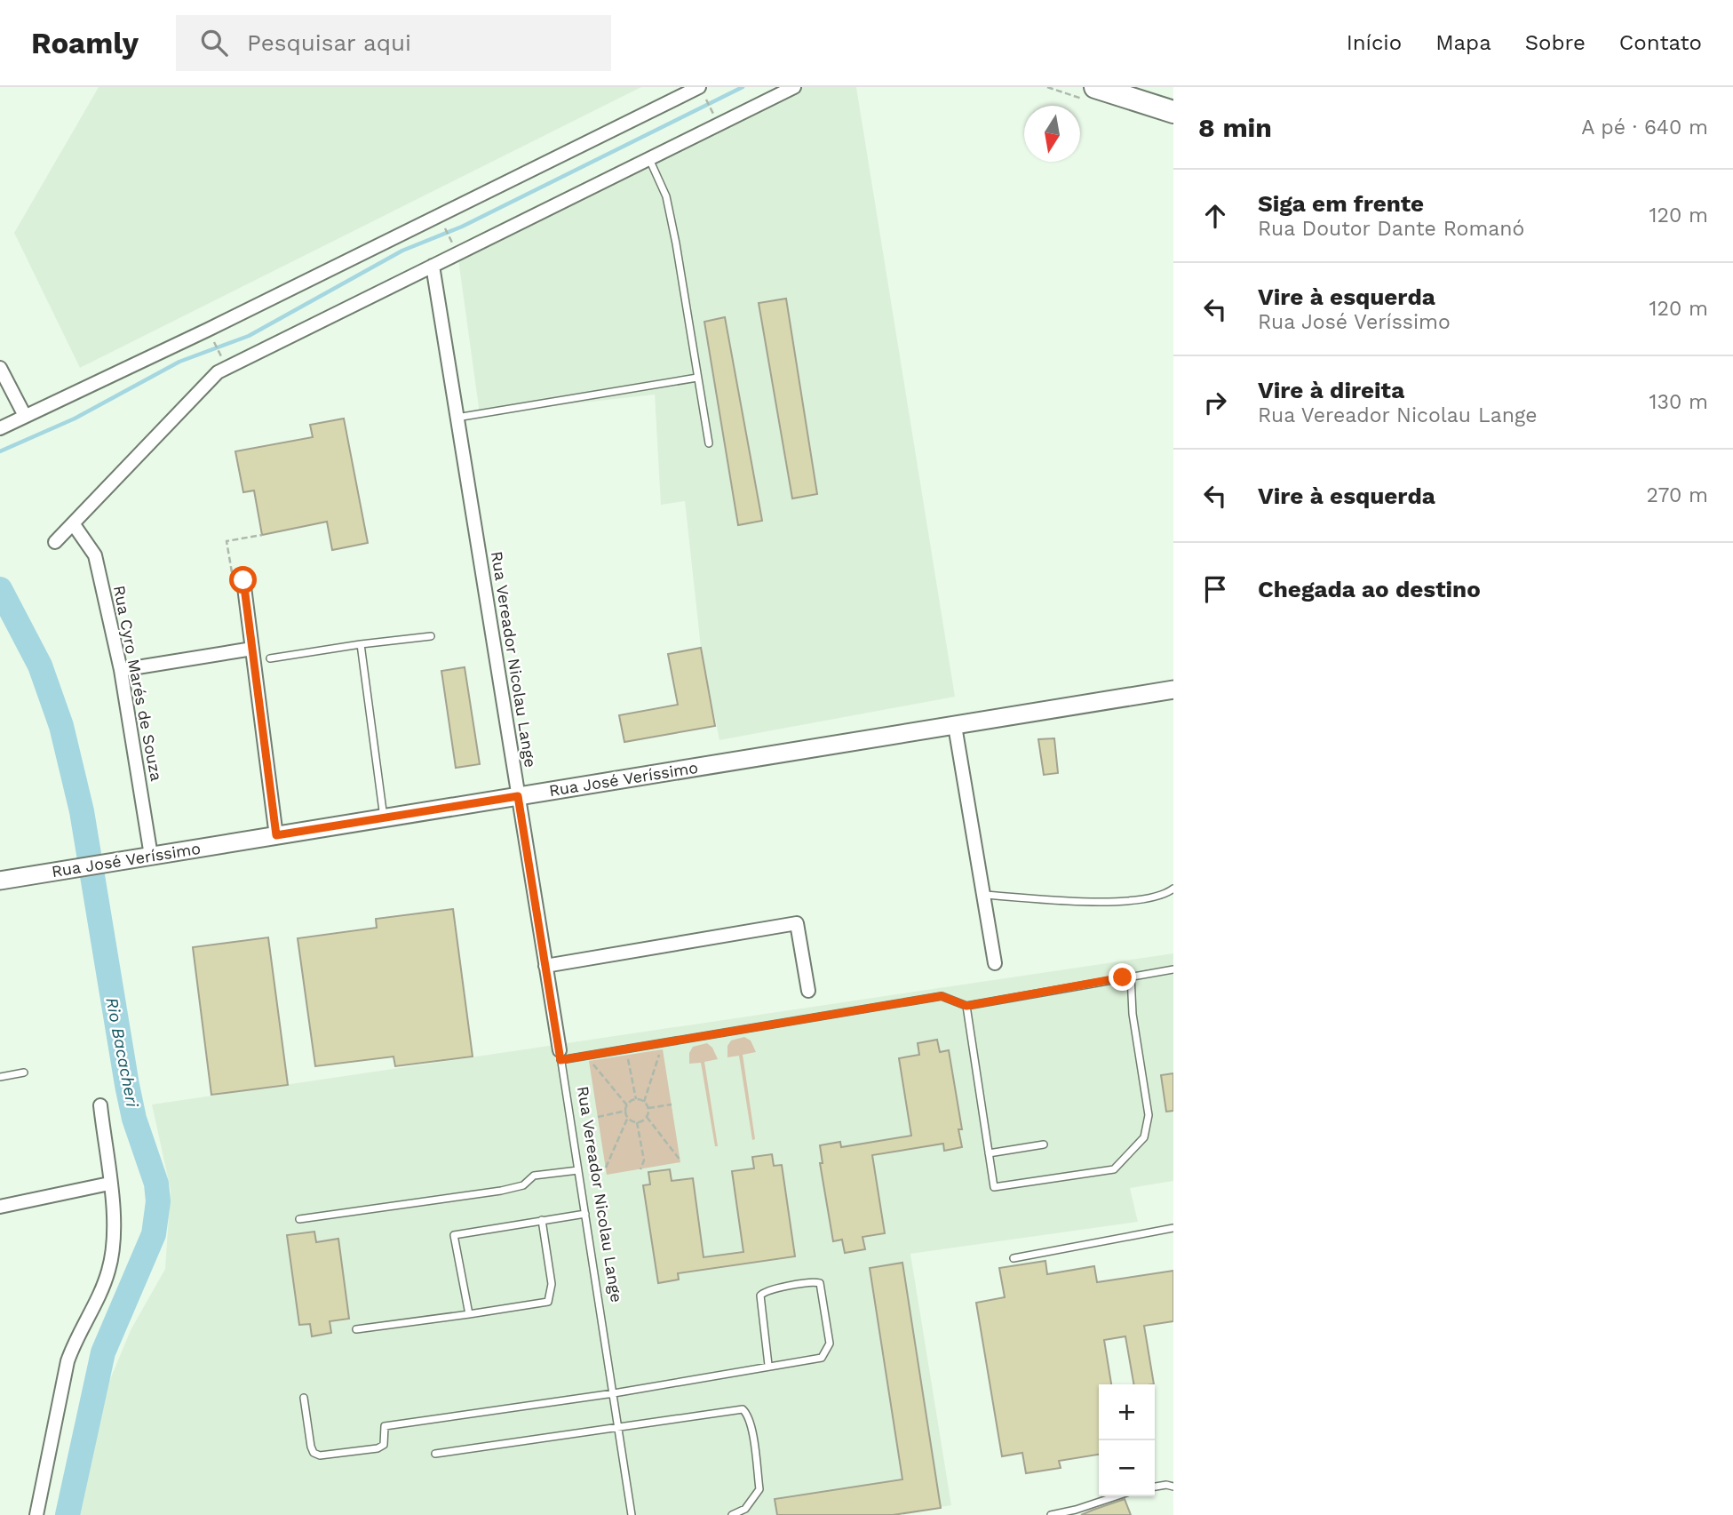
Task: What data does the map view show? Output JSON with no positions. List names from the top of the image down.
{
  "streets": {
    "street": ["Rua Vereador Nicolau Lange", "Rua Cyro Marés de Souza", "Rua José Veríssimo"]
  },
  "crossings": [
    ["Rua Vereador Nicolau Lange", "Rua José Veríssimo"],
    ["Rua Cyro Marés de Souza", "Rua José Veríssimo"]
  ],
  "water": ["Rio Bacacheri"],
  "north": "bottom",
  "page": {
    "header": "Roamly",
    "search": "Pesquisar aqui",
    "nav": [
      "Início",
      "Mapa",
      "Sobre",
      "Contato"
    ],
    "heading": ["8 min", "A pé · 640 m"],
    "list": [
      ["Siga em frente", "Rua Doutor Dante Romanó", "120 m"],
      ["Vire à esquerda", "Rua José Veríssimo", "120 m"],
      ["Vire à direita", "Rua Vereador Nicolau Lange", "130 m"],
      ["Vire à esquerda", "270 m"],
      "Chegada ao destino"
    ],
    "map_buttons": ["+", "−"]
  }
}
